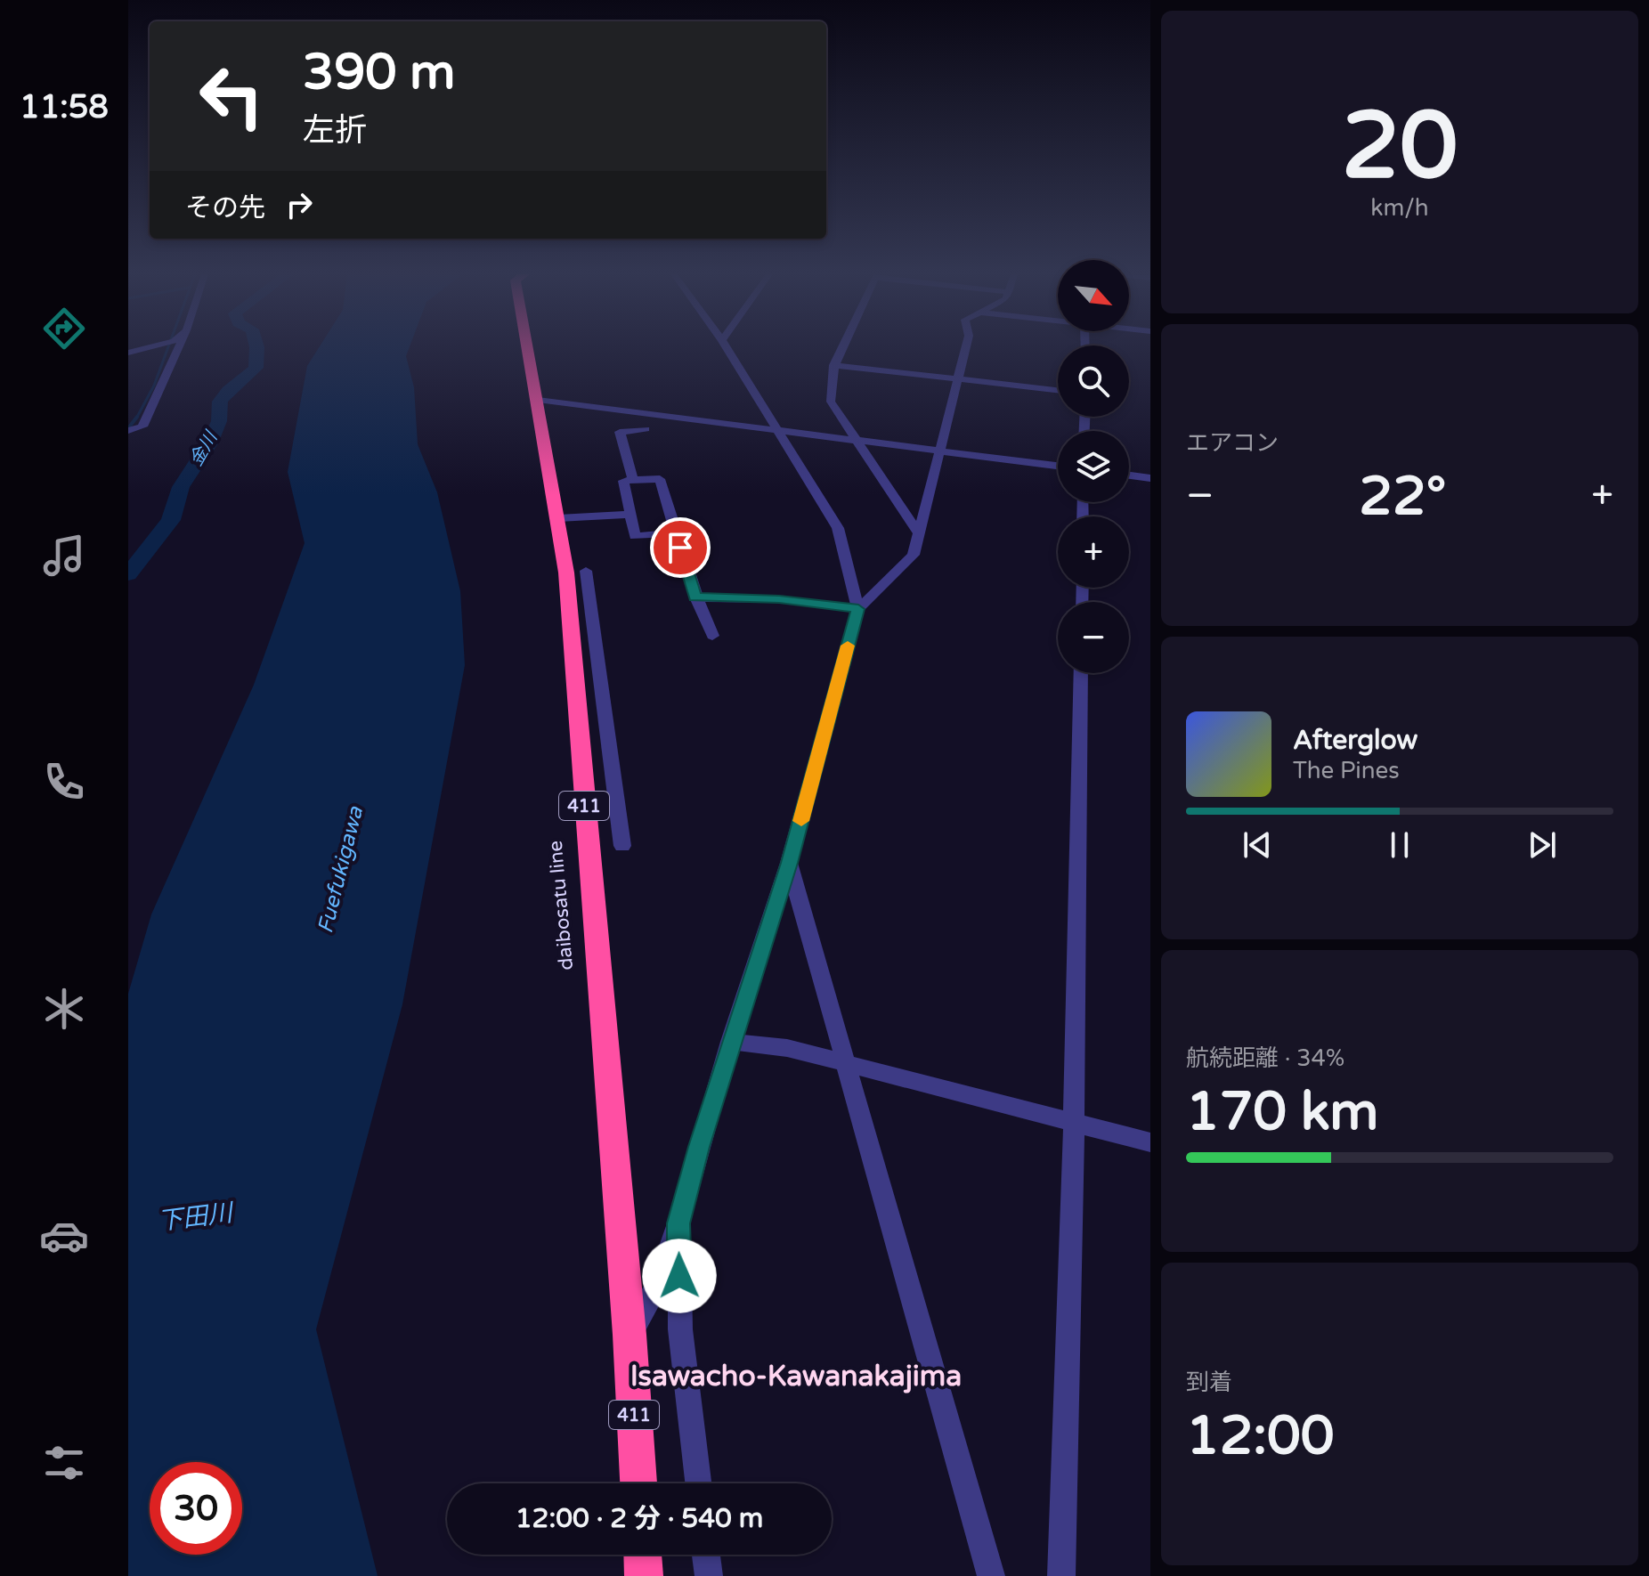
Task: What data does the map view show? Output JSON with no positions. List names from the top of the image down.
{
  "streets": {
    "highway": ["411", "daibosatu line"]
  },
  "districts": ["Isawacho-Kawanakajima"],
  "water": ["金川", "Fuefukigawa", "下田川"],
  "north": "bottom right",
  "page": {
    "tabs": "11:58",
    "tile": [
      ["20", "km/h"],
      "エアコン",
      ["航続距離 · 34%", "170 km"],
      ["到着", "12:00"]
    ],
    "turn": ["390 m", "左折"],
    "then": "その先",
    "map_buttons": ["+", "−"],
    "heat": ["−", "22°", "+"],
    "song": ["Afterglow", "The Pines"],
    "limit": "30",
    "trip": "12:00 · 2 分 · 540 m"
  }
}
